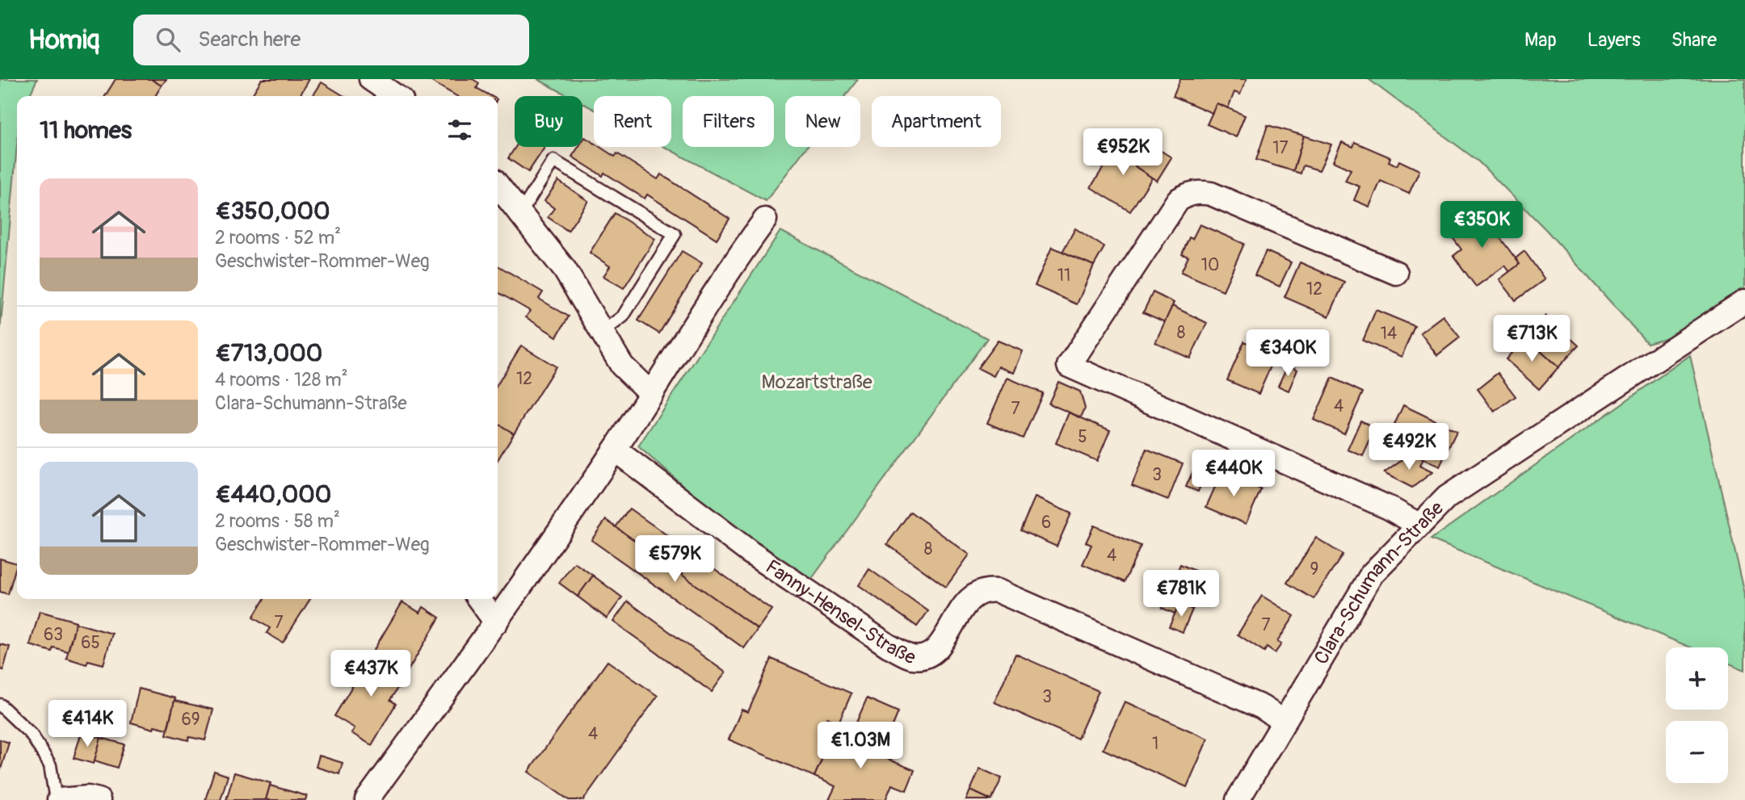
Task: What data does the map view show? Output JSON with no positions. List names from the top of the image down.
{
  "streets": {
    "street": ["Clara-Schumann-Straße", "Fanny-Hensel-Straße"]
  },
  "crossings": [
    ["Clara-Schumann-Straße", "Fanny-Hensel-Straße"]
  ],
  "parks": ["Mozartstraße"],
  "house_numbers": [
    "17",
    "10",
    "11",
    "12",
    "8",
    "14",
    "12",
    "4",
    "7",
    "5",
    "3",
    "6",
    "8",
    "4",
    "9",
    "7",
    "7",
    "63",
    "65",
    "3",
    "69",
    "4",
    "1"
  ],
  "page": {
    "header": "Homiq",
    "search": "Search here",
    "nav": ["Map", "Layers", "Share"],
    "chip": [
      "Buy",
      "Rent",
      "Filters",
      "New",
      "Apartment"
    ],
    "heading": "11 homes",
    "price": [
      "€952K",
      "€350K",
      "€713K",
      "€340K",
      "€492K",
      "€440K",
      "€579K",
      "€781K",
      "€437K",
      "€414K",
      "€1.03M"
    ],
    "list": [
      {
        "name": "€350,000",
        "note": "2 rooms · 52 m² · Geschwister-Rommer-Weg"
      },
      {
        "name": "€713,000",
        "note": "4 rooms · 128 m² · Clara-Schumann-Straße"
      },
      {
        "name": "€440,000",
        "note": "2 rooms · 58 m² · Geschwister-Rommer-Weg"
      }
    ],
    "map_buttons": ["+", "−"]
  }
}
